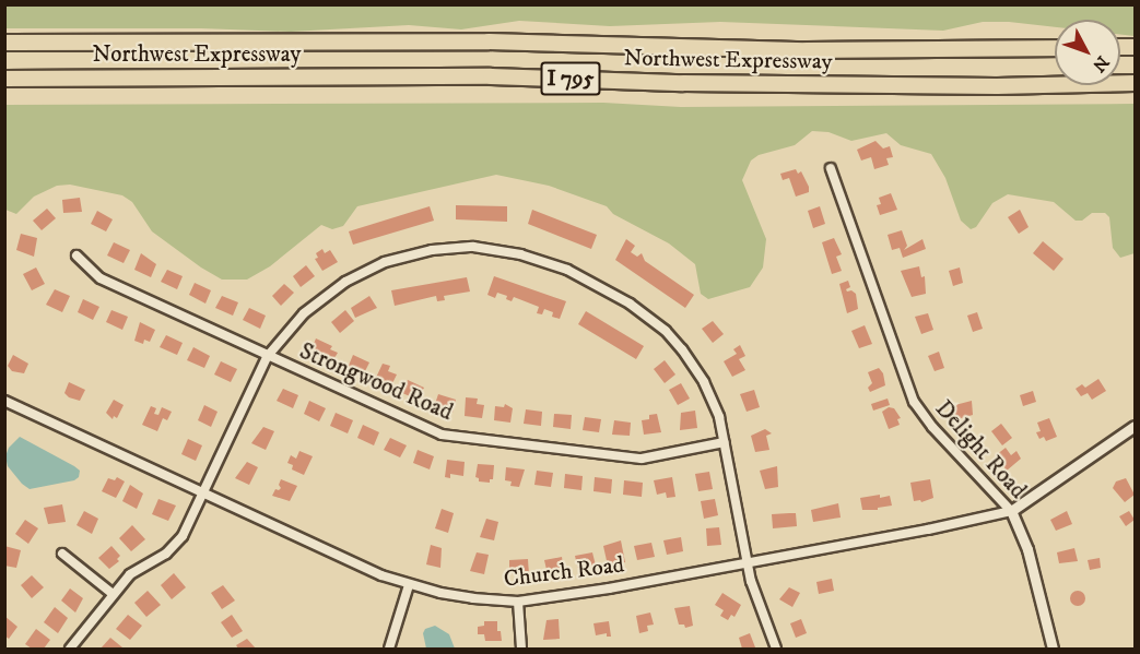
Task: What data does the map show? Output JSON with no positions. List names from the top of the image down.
{
  "streets": {
    "highway": ["Northwest Expressway", "I 795"],
    "street": ["Strongwood Road", "Delight Road", "Church Road"]
  },
  "crossings": [
    ["Delight Road", "Church Road"]
  ],
  "north": "bottom right"
}
